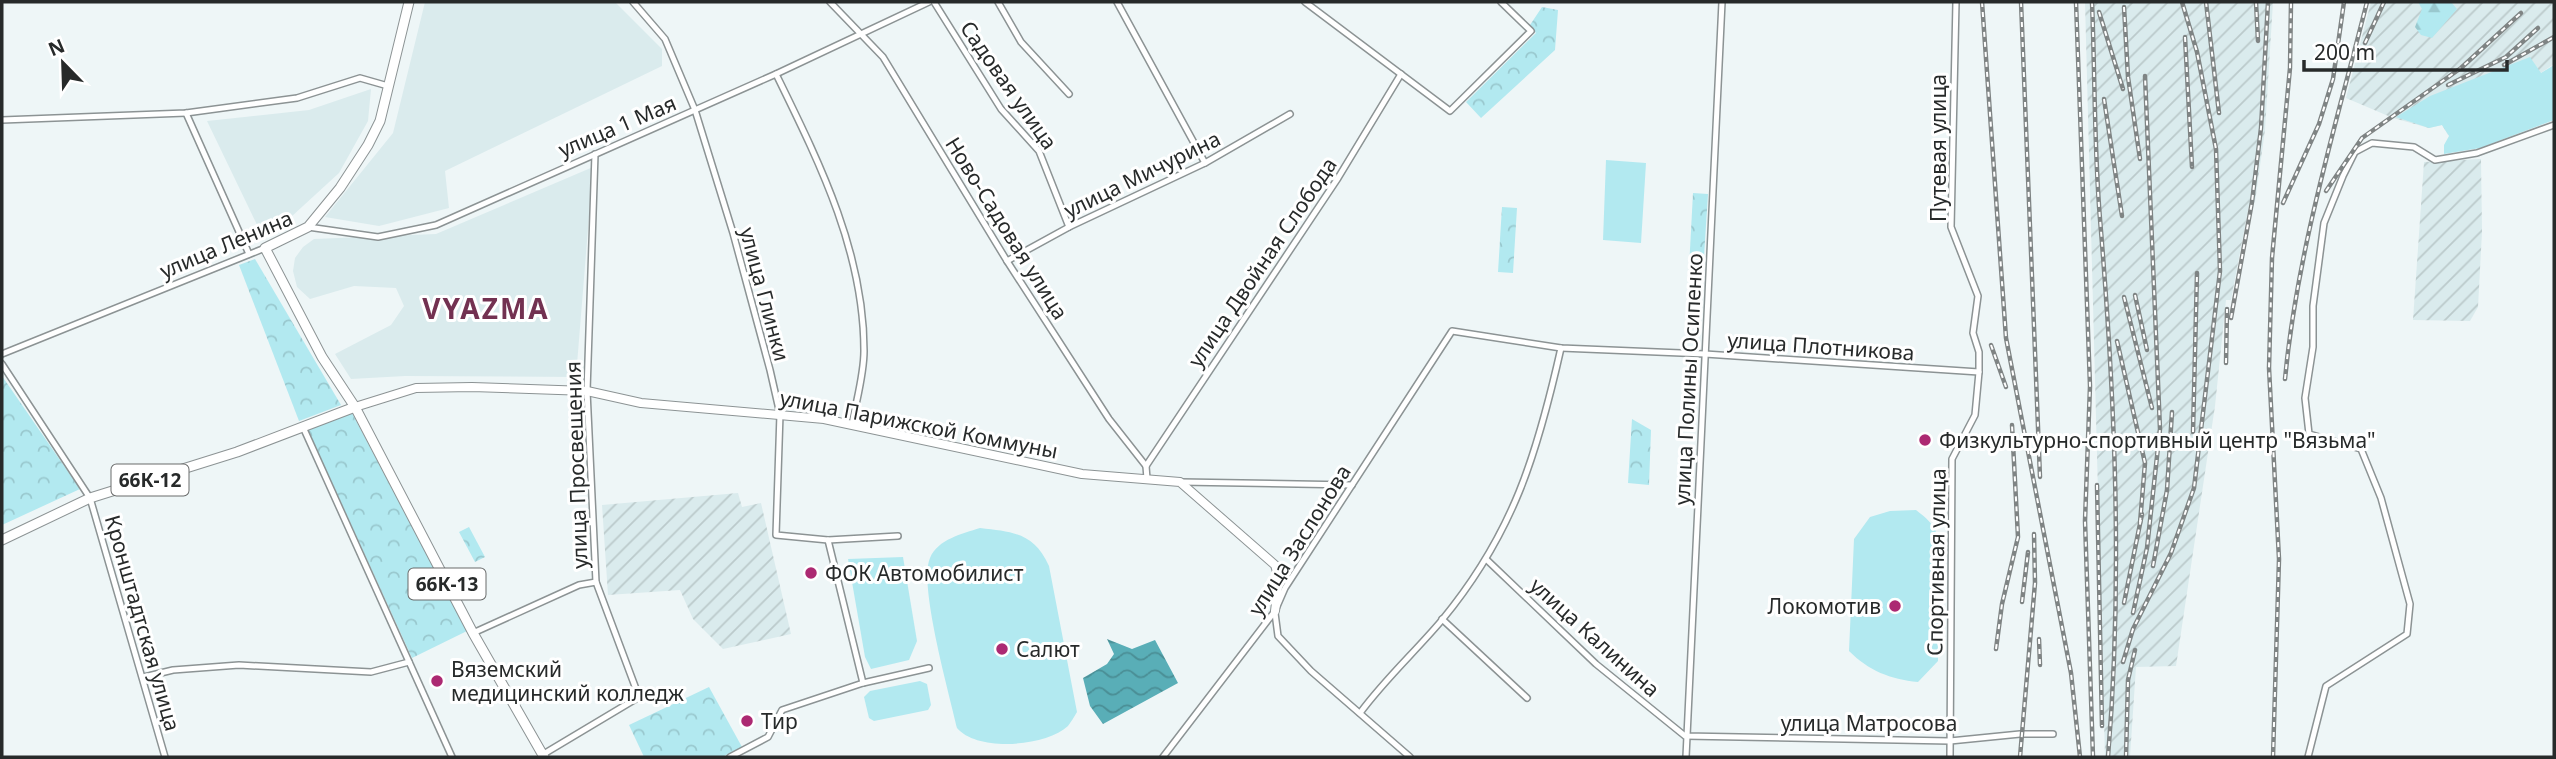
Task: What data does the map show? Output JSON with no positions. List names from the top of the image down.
{
  "streets": {
    "main road": ["улица Ленина", "66К-12", "66К-13"],
    "street": [
      "Садовая улица",
      "улица 1 Мая",
      "Путевая улица",
      "улица Мичурина",
      "Ново-Садовая улица",
      "улица Двойная Слобода",
      "улица Глинки",
      "улица Плотникова",
      "улица Полины Осипенко",
      "улица Парижской Коммуны",
      "улица Просвещения",
      "улица Заслонова",
      "Спортивная улица",
      "Кронштадтская улица",
      "улица Калинина",
      "улица Матросова"
    ]
  },
  "crossings": [
    ["Садовая улица", "улица 1 Мая"],
    ["Садовая улица", "улица Мичурина"],
    ["улица 1 Мая", "Ново-Садовая улица"],
    ["улица 1 Мая", "улица Ленина"],
    ["улица 1 Мая", "улица Глинки"],
    ["улица 1 Мая", "улица Просвещения"],
    ["Путевая улица", "улица Плотникова"],
    ["Путевая улица", "Спортивная улица"],
    ["улица Мичурина", "Ново-Садовая улица"],
    ["Ново-Садовая улица", "улица Двойная Слобода"],
    ["улица Глинки", "улица Парижской Коммуны"],
    ["улица Плотникова", "улица Полины Осипенко"],
    ["улица Плотникова", "улица Заслонова"],
    ["улица Плотникова", "Спортивная улица"],
    ["улица Полины Осипенко", "улица Калинина"],
    ["улица Полины Осипенко", "улица Матросова"],
    ["улица Парижской Коммуны", "улица Просвещения"],
    ["улица Парижской Коммуны", "66К-12"],
    ["улица Парижской Коммуны", "66К-13"],
    ["улица Просвещения", "66К-13"],
    ["66К-12", "66К-13"],
    ["66К-12", "Кронштадтская улица"],
    ["Спортивная улица", "улица Матросова"],
    ["улица Калинина", "улица Матросова"]
  ],
  "districts": ["VYAZMA"],
  "places": [
    "Физкультурно-спортивный центр \"Вязьма\"",
    "ФОК Автомобилист",
    "Локомотив",
    "Салют",
    "Вяземский медицинский колледж",
    "Тир"
  ],
  "scale_bar": "200 m",
  "north": "top left"
}
